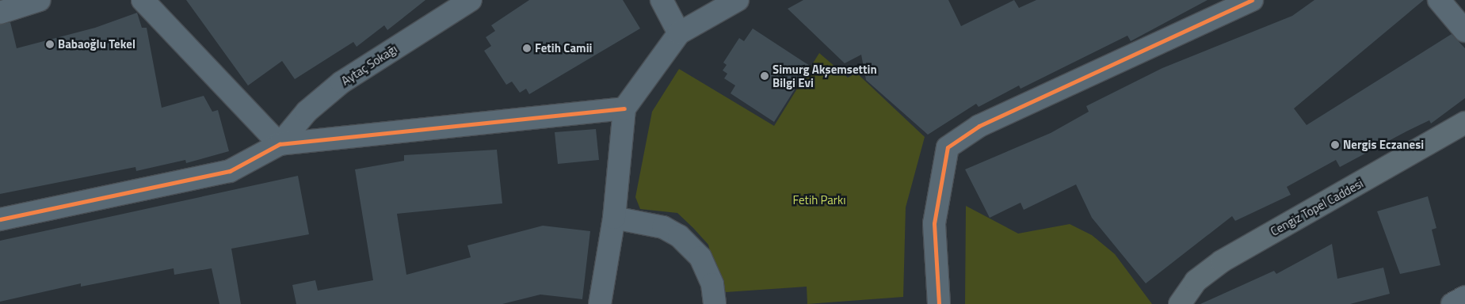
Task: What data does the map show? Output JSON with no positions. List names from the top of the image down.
{
  "streets": {
    "main road": ["Cengiz Topel Caddesi"],
    "street": ["Aytaç Sokağı"]
  },
  "parks": ["Fetih Parkı"],
  "places": [
    "Babaoğlu Tekel",
    "Fetih Camii",
    "Simurg Akşemsettin Bilgi Evi",
    "Nergis Eczanesi"
  ]
}
